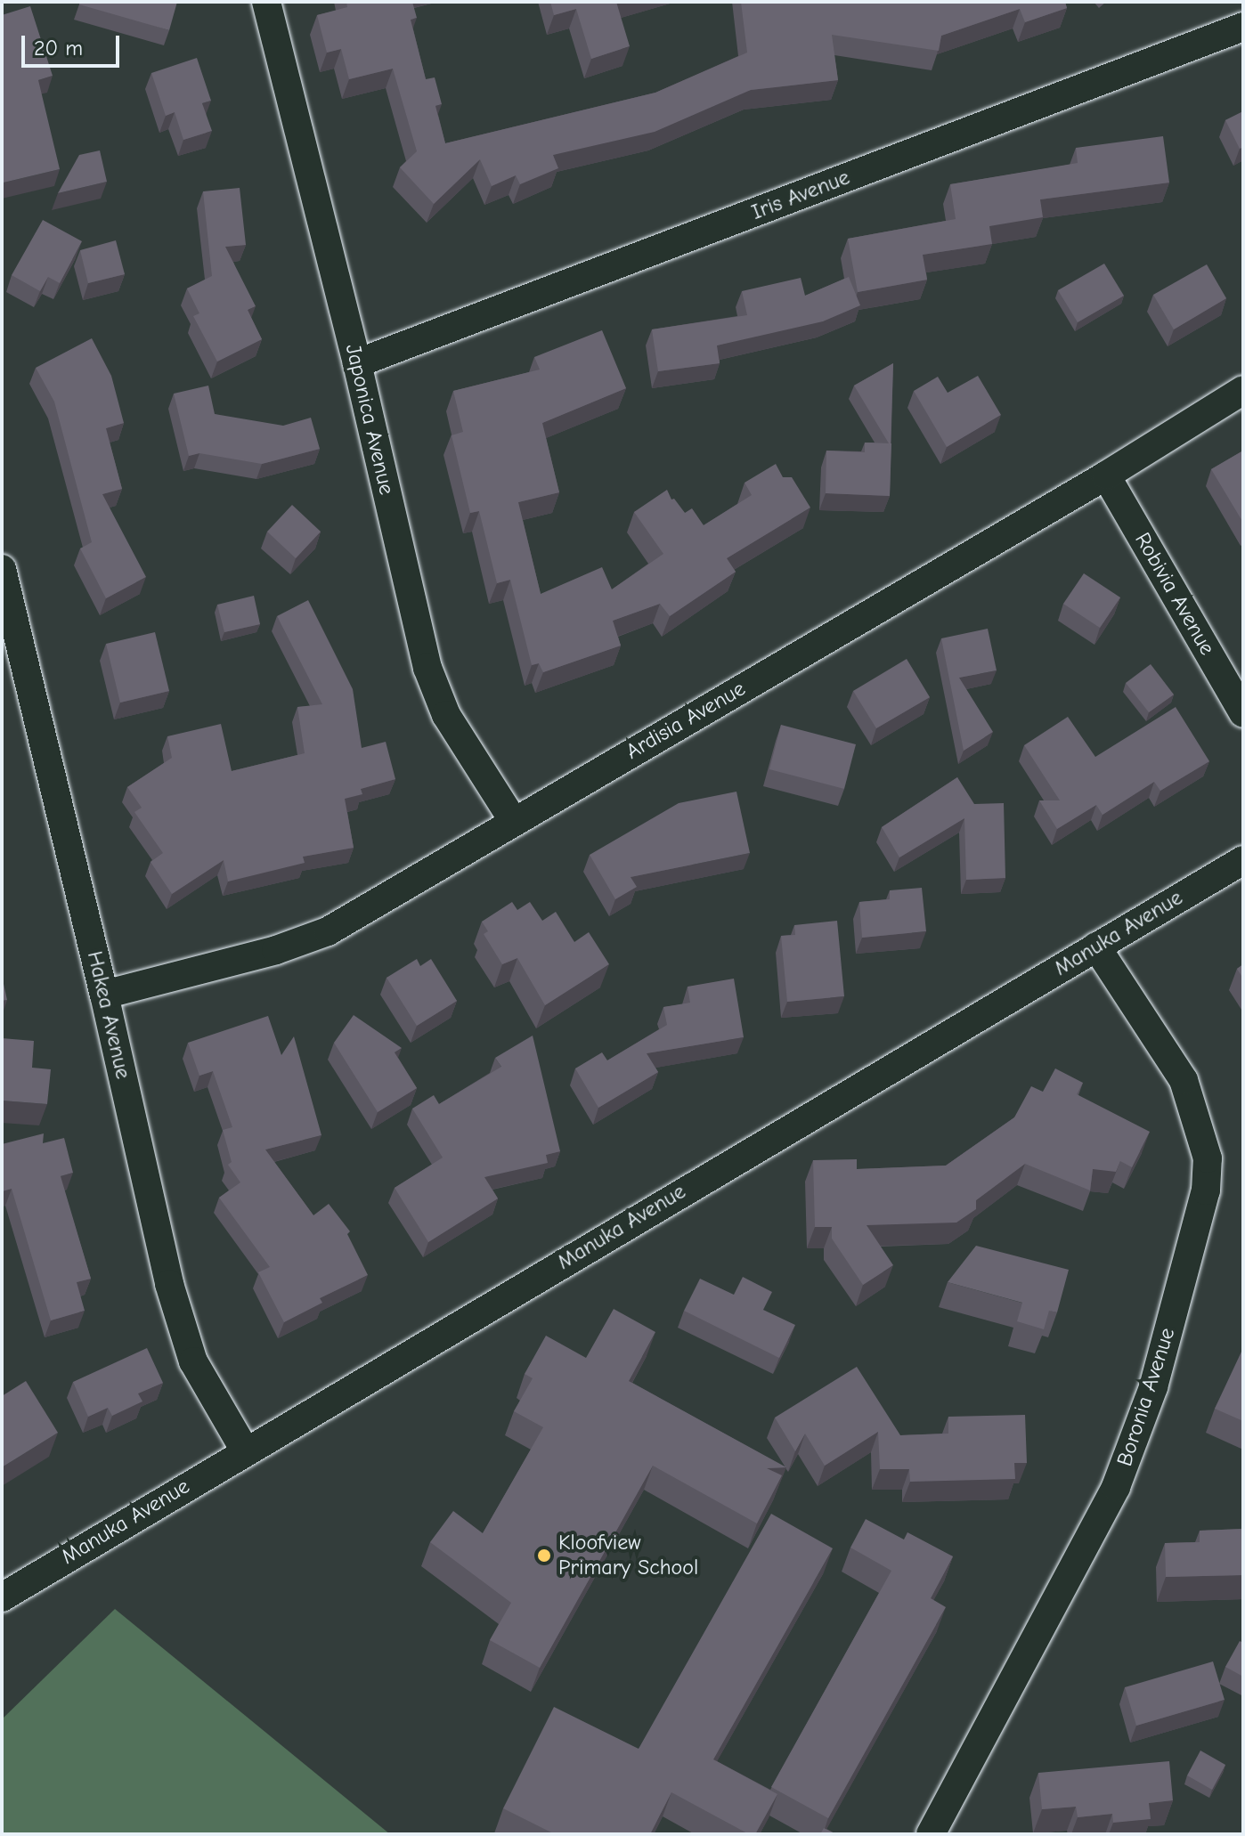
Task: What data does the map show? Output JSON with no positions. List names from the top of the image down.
{
  "streets": {
    "street": [
      "Iris Avenue",
      "Japonica Avenue",
      "Robivia Avenue",
      "Ardisia Avenue",
      "Manuka Avenue",
      "Hakea Avenue",
      "Boronia Avenue"
    ]
  },
  "crossings": [
    ["Iris Avenue", "Japonica Avenue"],
    ["Japonica Avenue", "Ardisia Avenue"],
    ["Robivia Avenue", "Ardisia Avenue"],
    ["Ardisia Avenue", "Hakea Avenue"],
    ["Manuka Avenue", "Hakea Avenue"],
    ["Manuka Avenue", "Boronia Avenue"]
  ],
  "places": ["Kloofview Primary School"],
  "scale_bar": "20 m"
}
